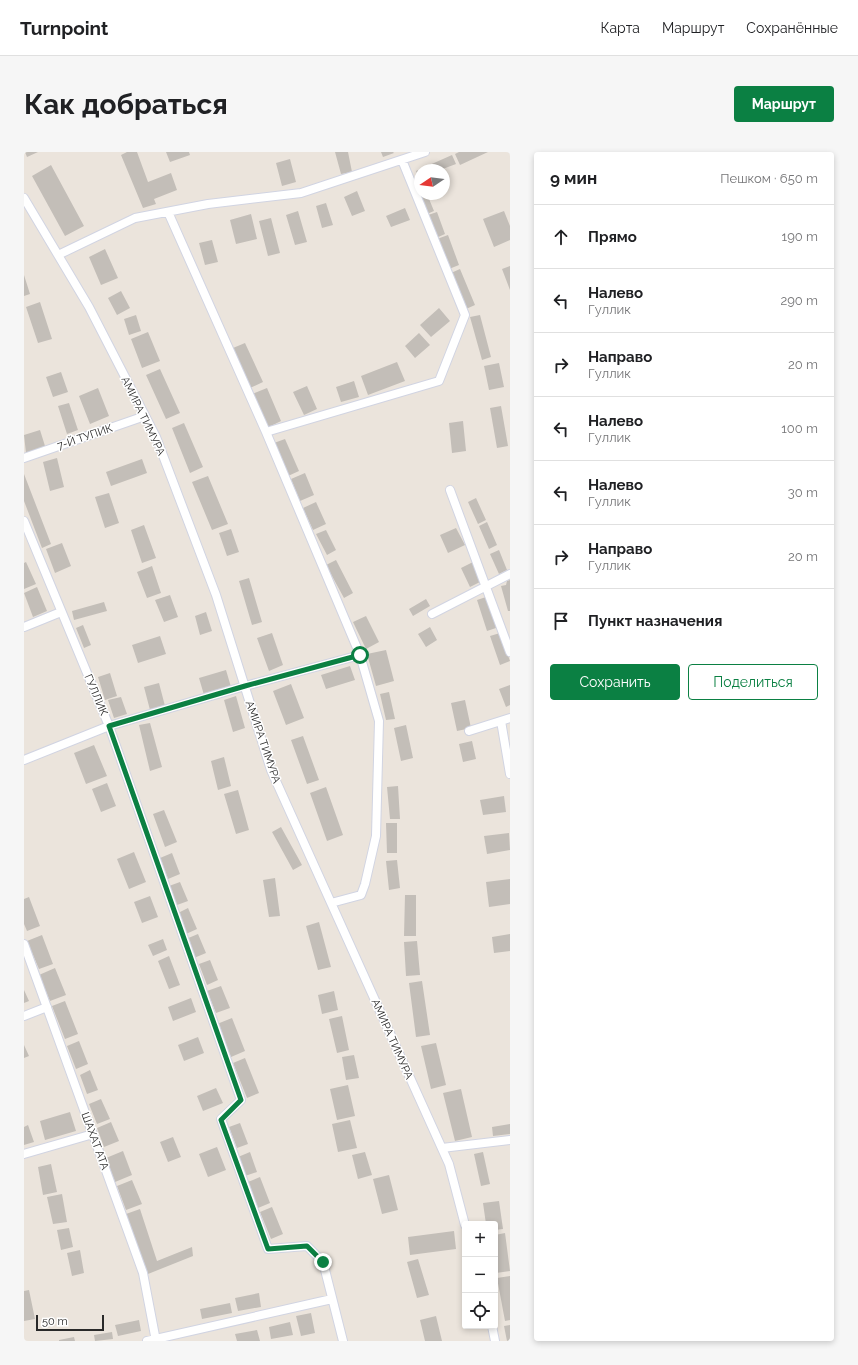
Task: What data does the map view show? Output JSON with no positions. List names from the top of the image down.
{
  "streets": {
    "street": [
      "АМИРА ТИМУРА",
      "7-Й ТУПИК",
      "ГУЛЛИК",
      "ШАХАТ АТА"
    ]
  },
  "crossings": [
    ["АМИРА ТИМУРА", "7-Й ТУПИК"]
  ],
  "scale_bar": "50 m",
  "north": "left",
  "page": {
    "header": "Turnpoint",
    "nav": ["Карта", "Маршрут", "Сохранённые"],
    "buttons": [
      "Маршрут",
      ["Сохранить", "Поделиться"]
    ],
    "title": "Как добраться",
    "heading": ["9 мин", "Пешком · 650 m"],
    "list": [
      ["Прямо", "190 m"],
      ["Налево", "Гуллик", "290 m"],
      ["Направо", "Гуллик", "20 m"],
      ["Налево", "Гуллик", "100 m"],
      ["Налево", "Гуллик", "30 m"],
      ["Направо", "Гуллик", "20 m"],
      "Пункт назначения"
    ],
    "map_buttons": ["+", "−"],
    "scale": "50 m"
  }
}
